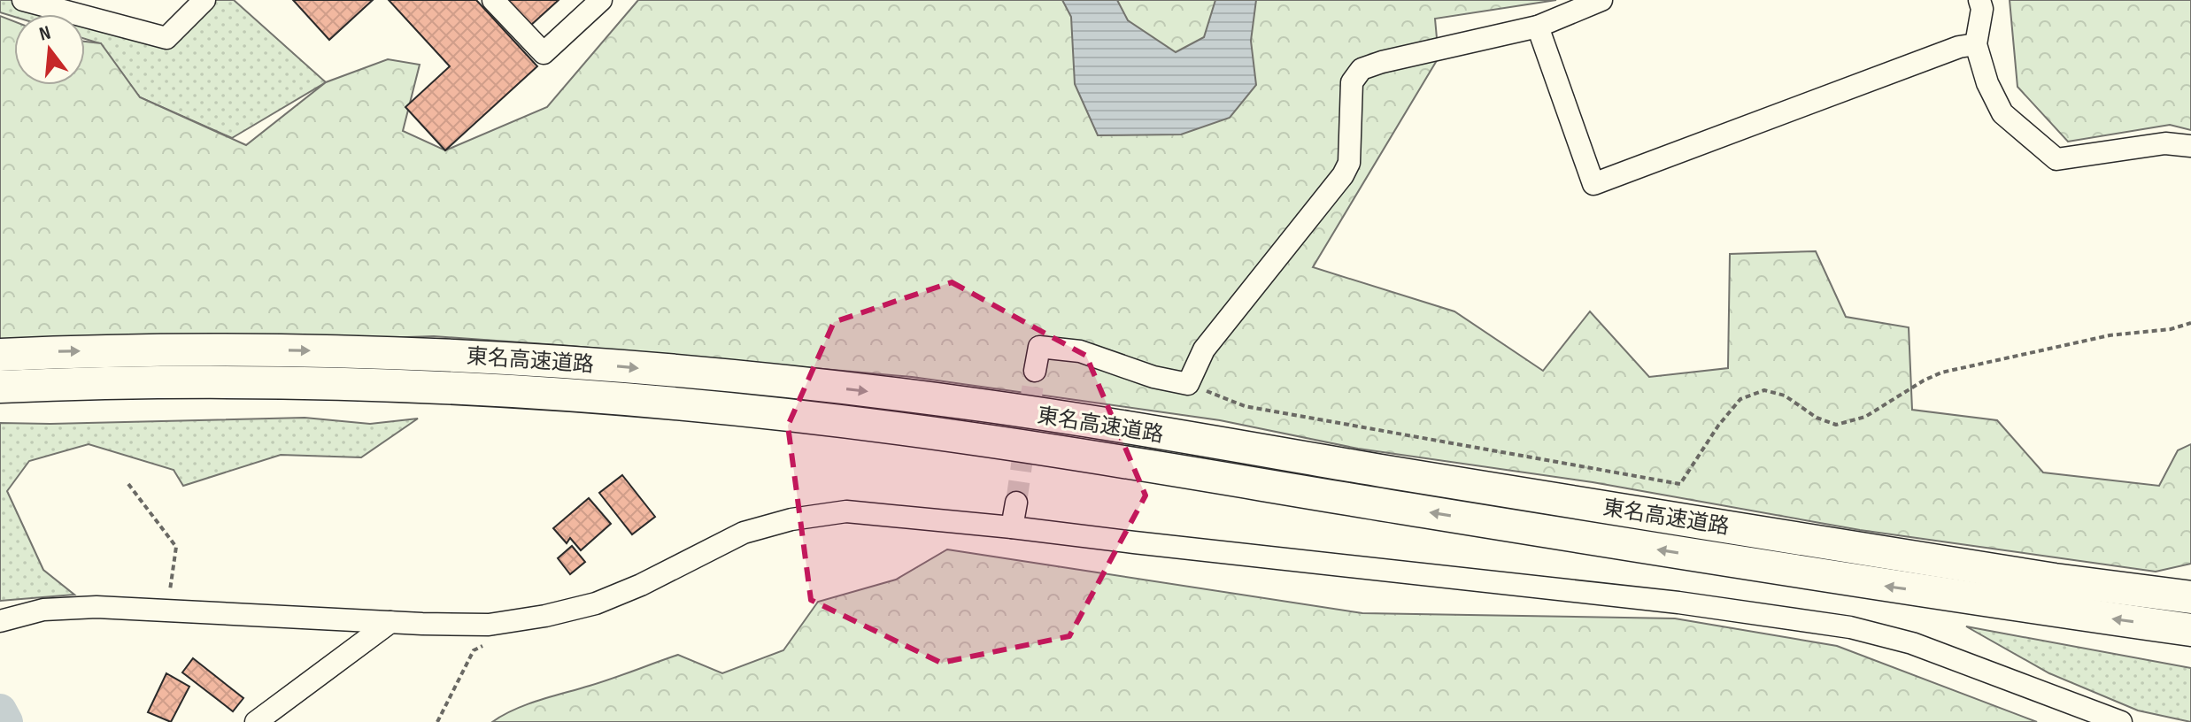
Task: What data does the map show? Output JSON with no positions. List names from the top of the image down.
{
  "streets": {
    "highway": ["東名高速道路"]
  },
  "north": "top"
}
